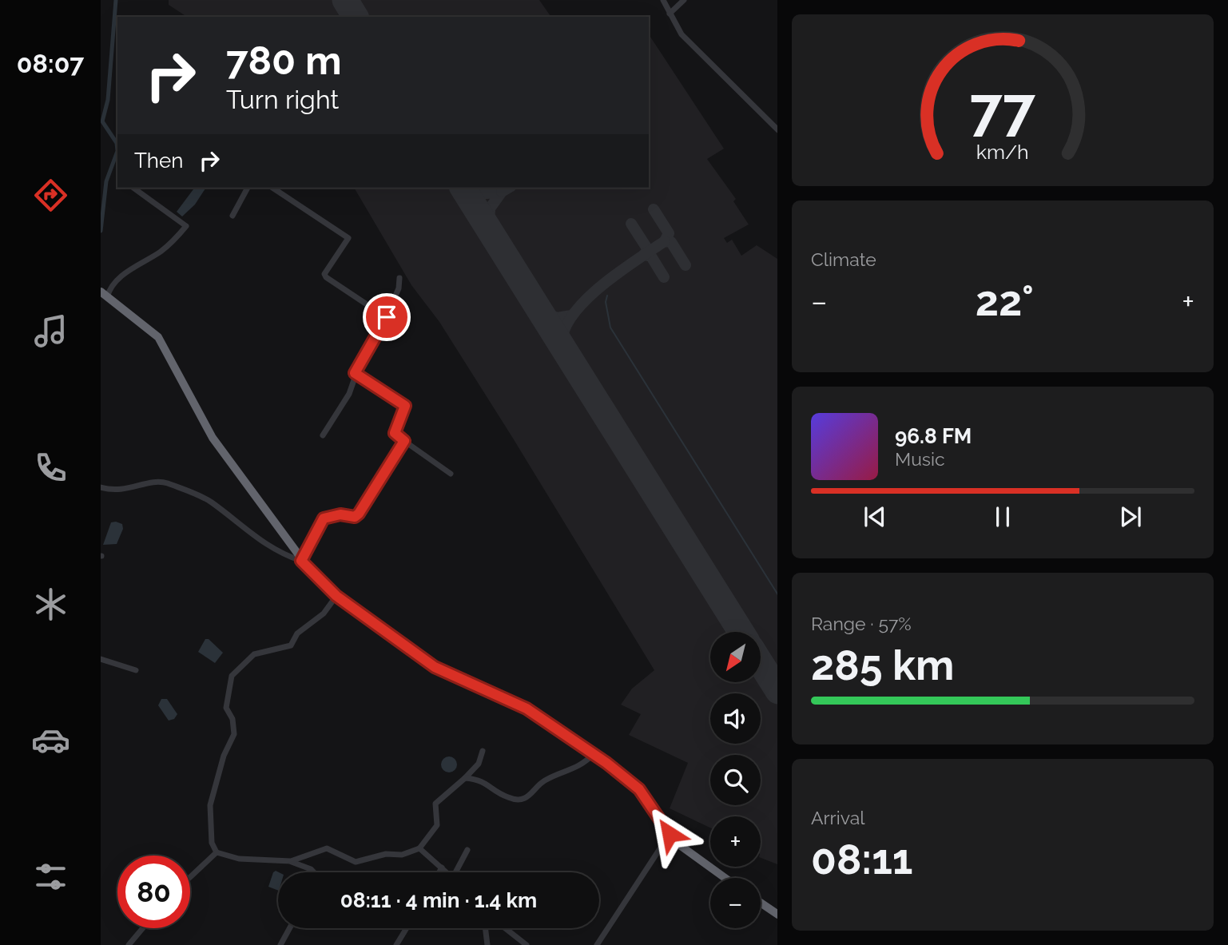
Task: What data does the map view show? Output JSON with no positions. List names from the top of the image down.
{
  "north": "bottom left",
  "page": {
    "tabs": "08:07",
    "turn": ["780 m", "Turn right"],
    "then": "Then",
    "tile": [
      "Climate",
      ["Range · 57%", "285 km"],
      ["Arrival", "08:11"]
    ],
    "heat": ["−", "22°", "+"],
    "song": ["96.8 FM", "Music"],
    "map_buttons": ["+", "−"],
    "limit": "80",
    "trip": "08:11 · 4 min · 1.4 km",
    "gauge": ["77", "km/h"]
  }
}
